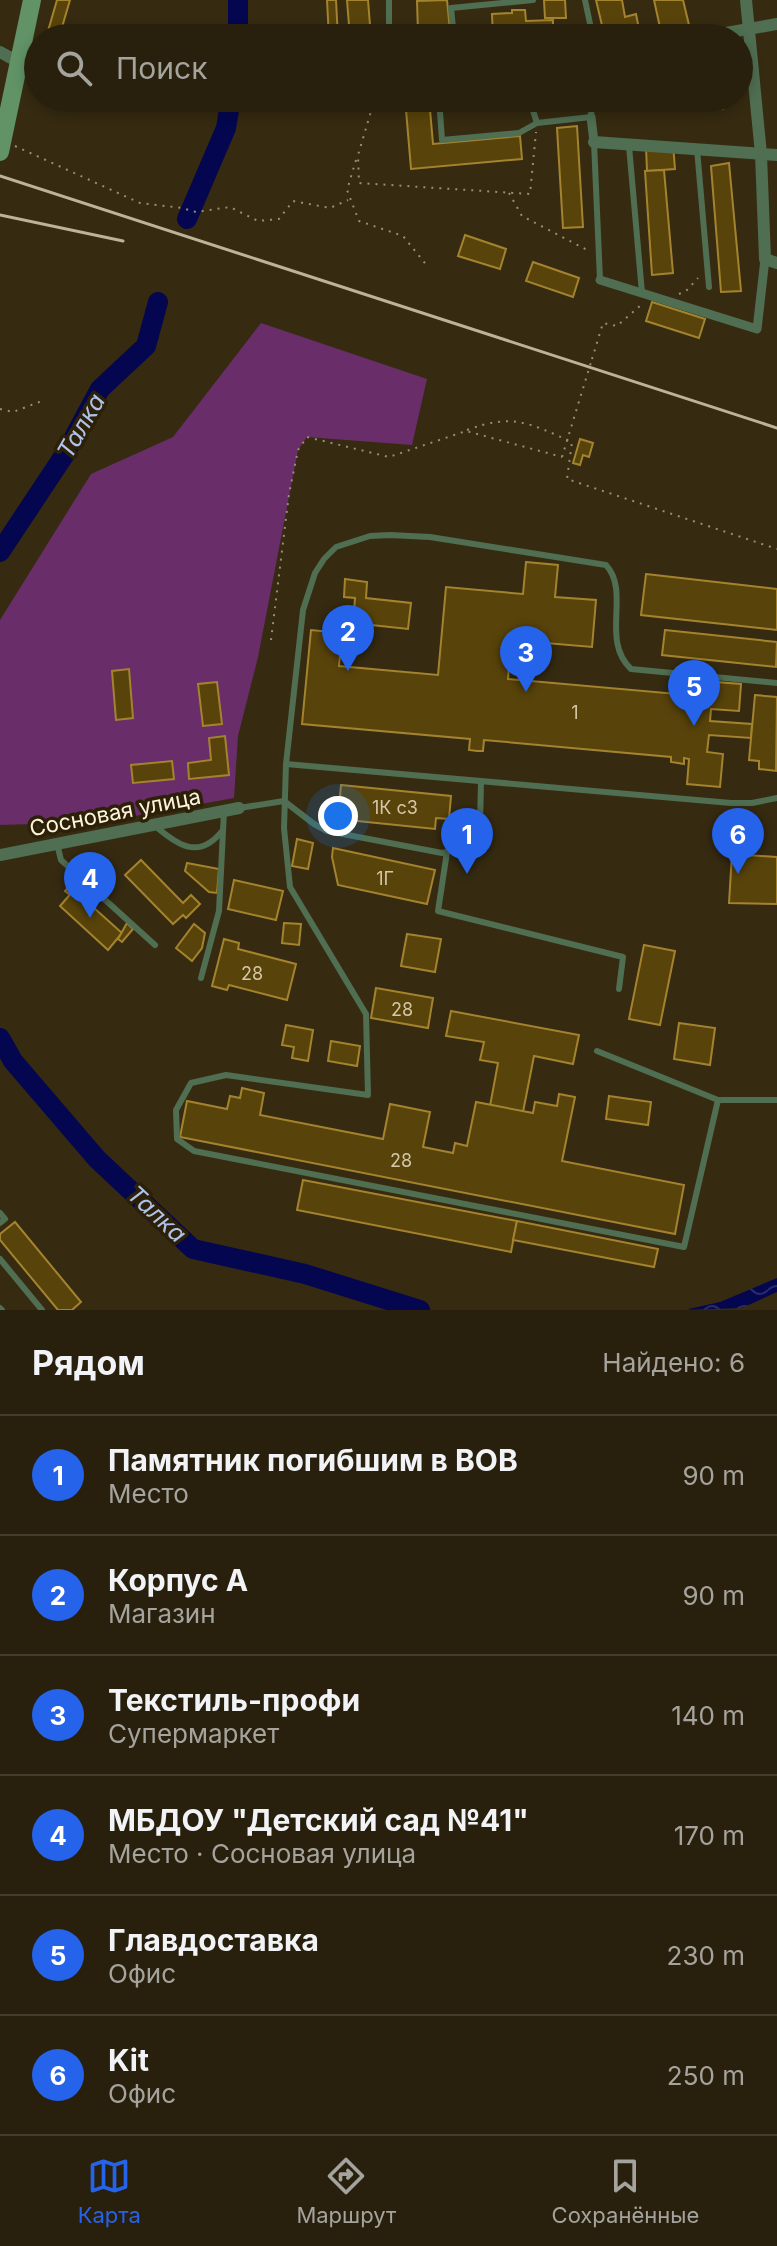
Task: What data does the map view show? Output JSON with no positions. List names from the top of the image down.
{
  "streets": {
    "street": ["Сосновая улица"]
  },
  "water": ["Талка"],
  "house_numbers": [
    "1",
    "1К с3",
    "1Г",
    "28",
    "28",
    "28"
  ],
  "page": {
    "search": "Поиск",
    "pins": [
      "2",
      "3",
      "5",
      "1",
      "6",
      "4"
    ],
    "heading": ["Рядом", "Найдено: 6"],
    "list": [
      {
        "mark": "1",
        "name": "Памятник погибшим в ВОВ",
        "note": "Место",
        "value": "90 m"
      },
      {
        "mark": "2",
        "name": "Корпус А",
        "note": "Магазин",
        "value": "90 m"
      },
      {
        "mark": "3",
        "name": "Текстиль-профи",
        "note": "Супермаркет",
        "value": "140 m"
      },
      {
        "mark": "4",
        "name": "МБДОУ \"Детский сад №41\"",
        "note": "Место · Сосновая улица",
        "value": "170 m"
      },
      {
        "mark": "5",
        "name": "Главдоставка",
        "note": "Офис",
        "value": "230 m"
      },
      {
        "mark": "6",
        "name": "Kit",
        "note": "Офис",
        "value": "250 m"
      }
    ],
    "nav": ["Карта", "Маршрут", "Сохранённые"]
  }
}
